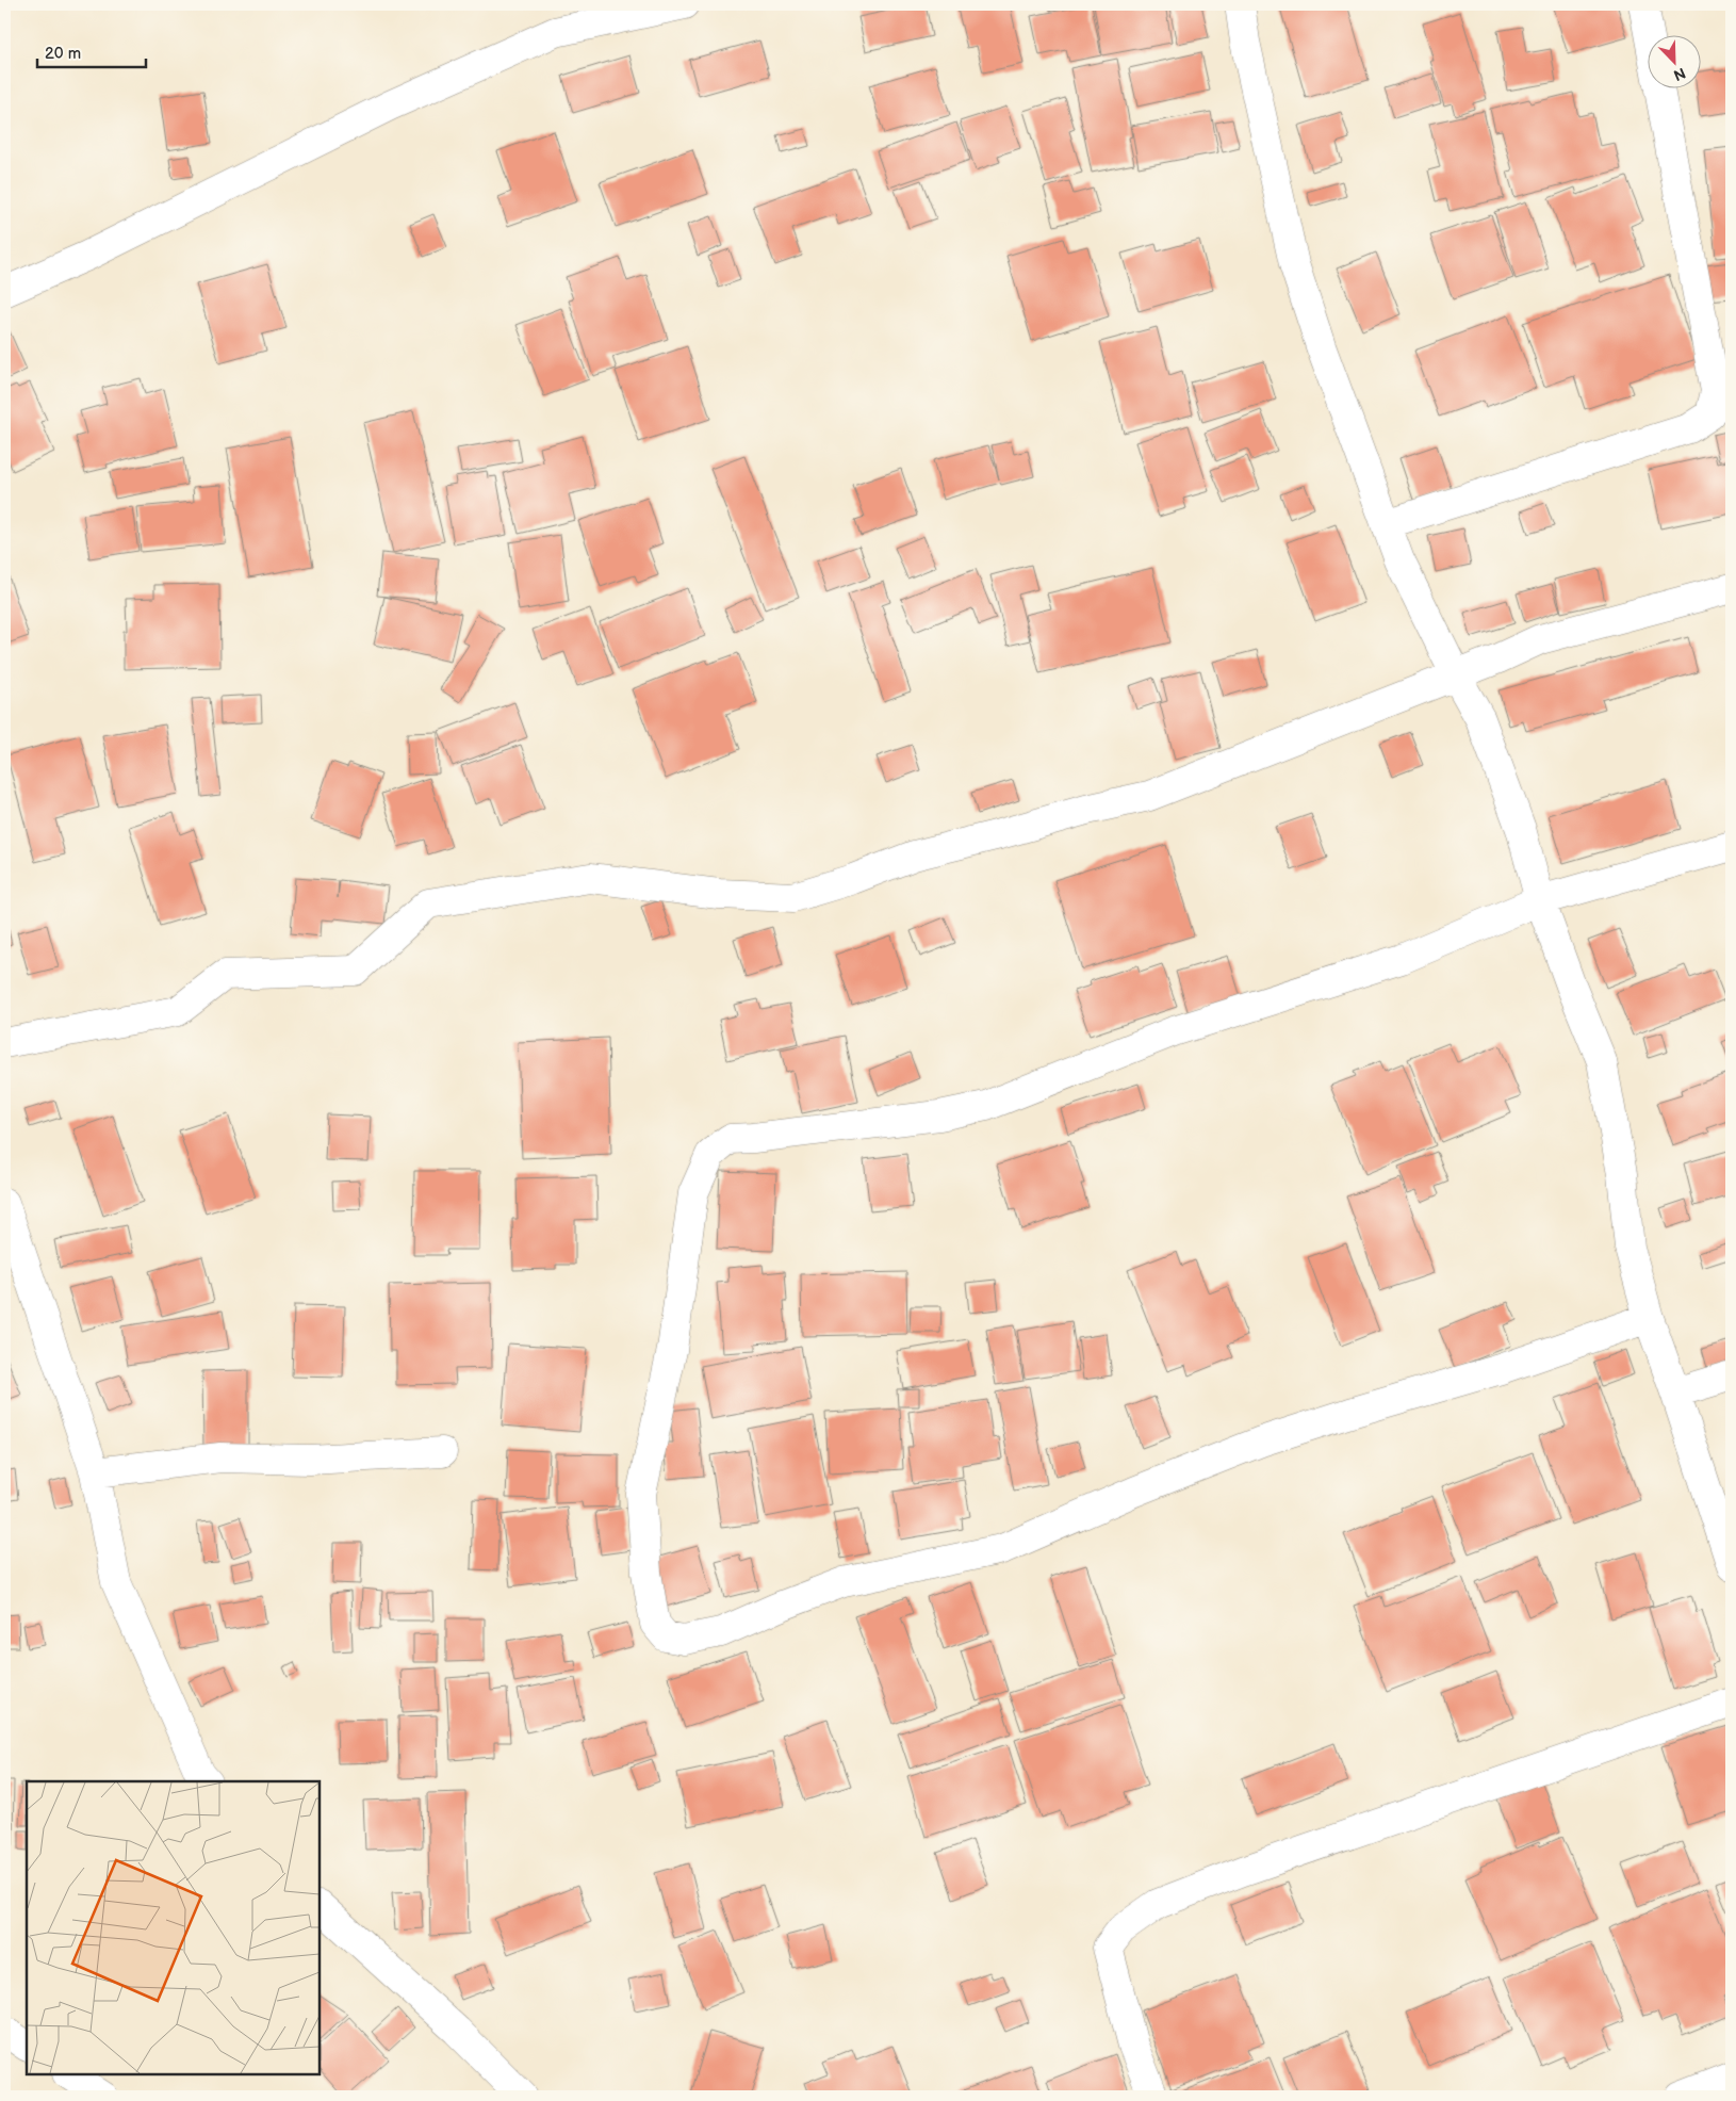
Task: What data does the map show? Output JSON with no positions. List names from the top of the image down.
{
  "scale_bar": "20 m",
  "north": "bottom right"
}
